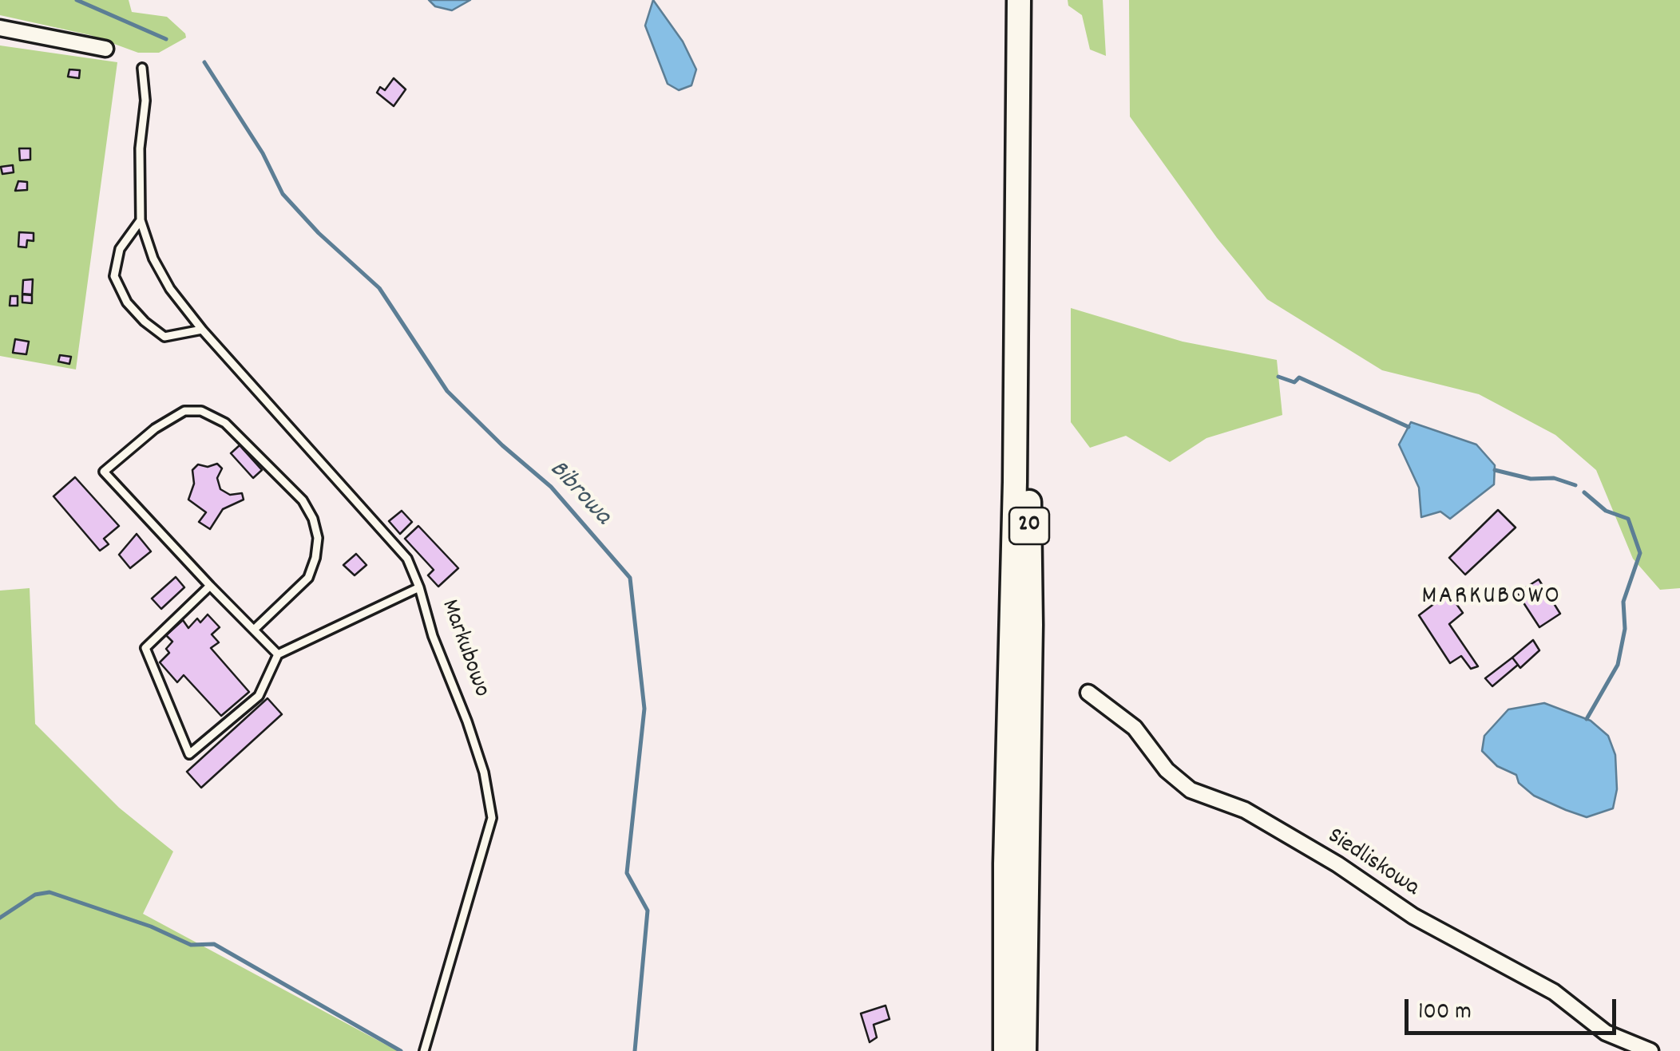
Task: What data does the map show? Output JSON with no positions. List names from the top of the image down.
{
  "streets": {
    "main road": ["20"],
    "street": ["Siedliskowa"],
    "lane": ["Markubowo"]
  },
  "districts": ["MARKUBOWO"],
  "water": ["Bibrowa"],
  "scale_bar": "100 m"
}
